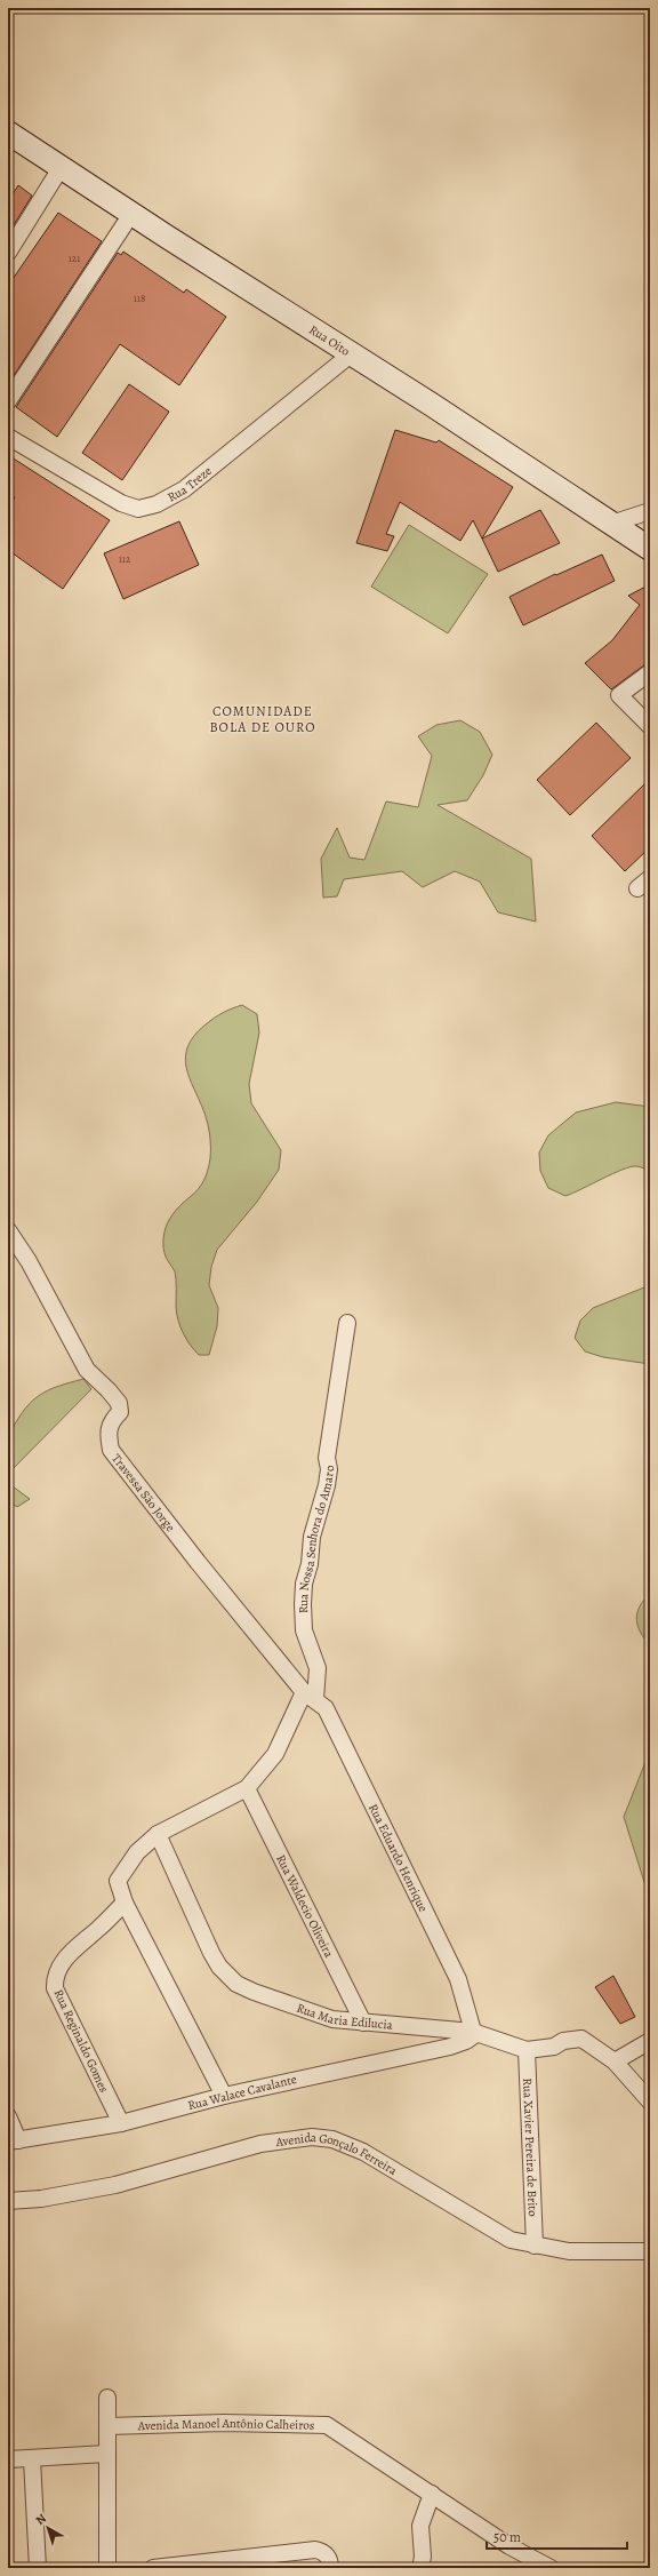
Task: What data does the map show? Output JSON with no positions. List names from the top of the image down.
{
  "streets": {
    "street": [
      "Rua Oito",
      "Rua Treze",
      "Travessa São Jorge",
      "Rua Nossa Senhora do Amaro",
      "Rua Eduardo Henrique",
      "Rua Waldecio Oliveira",
      "Rua Maria Edilucia",
      "Rua Reginaldo Gomes",
      "Rua Walace Cavalante",
      "Rua Xavier Pereira de Brito",
      "Avenida Gonçalo Ferreira",
      "Avenida Manoel Antônio Calheiros"
    ]
  },
  "crossings": [
    ["Rua Oito", "Rua Treze"],
    ["Travessa São Jorge", "Rua Nossa Senhora do Amaro"],
    ["Travessa São Jorge", "Rua Eduardo Henrique"],
    ["Rua Nossa Senhora do Amaro", "Rua Eduardo Henrique"],
    ["Rua Eduardo Henrique", "Rua Maria Edilucia"],
    ["Rua Eduardo Henrique", "Rua Walace Cavalante"],
    ["Rua Waldecio Oliveira", "Rua Maria Edilucia"],
    ["Rua Maria Edilucia", "Rua Walace Cavalante"],
    ["Rua Maria Edilucia", "Rua Xavier Pereira de Brito"],
    ["Rua Reginaldo Gomes", "Rua Walace Cavalante"],
    ["Rua Xavier Pereira de Brito", "Avenida Gonçalo Ferreira"]
  ],
  "districts": ["COMUNIDADE BOLA DE OURO"],
  "house_numbers": ["121", "118", "112"],
  "scale_bar": "50 m",
  "north": "top left"
}
